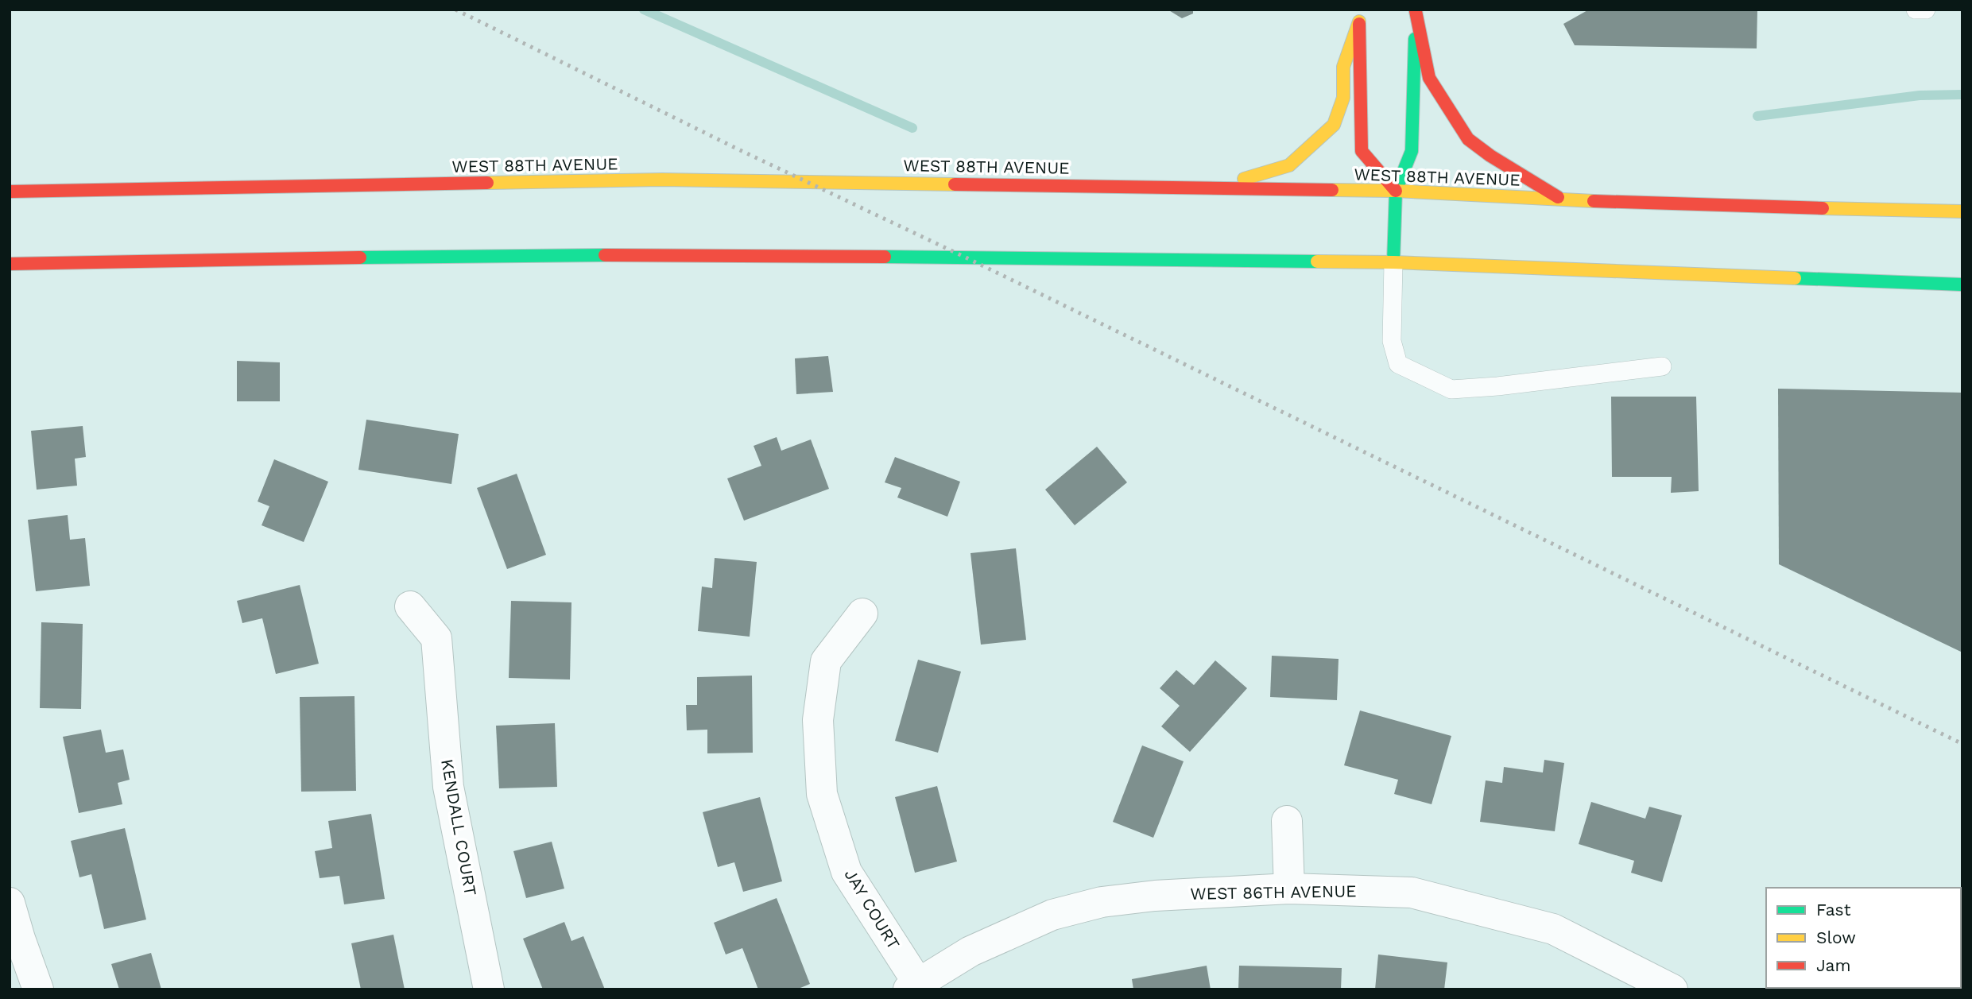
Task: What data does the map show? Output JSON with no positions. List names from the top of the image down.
{
  "streets": {
    "main road": ["WEST 88TH AVENUE"],
    "street": ["KENDALL COURT", "WEST 86TH AVENUE", "JAY COURT"]
  },
  "crossings": [
    ["WEST 86TH AVENUE", "JAY COURT"]
  ],
  "legend": ["Fast", "Slow", "Jam"]
}
